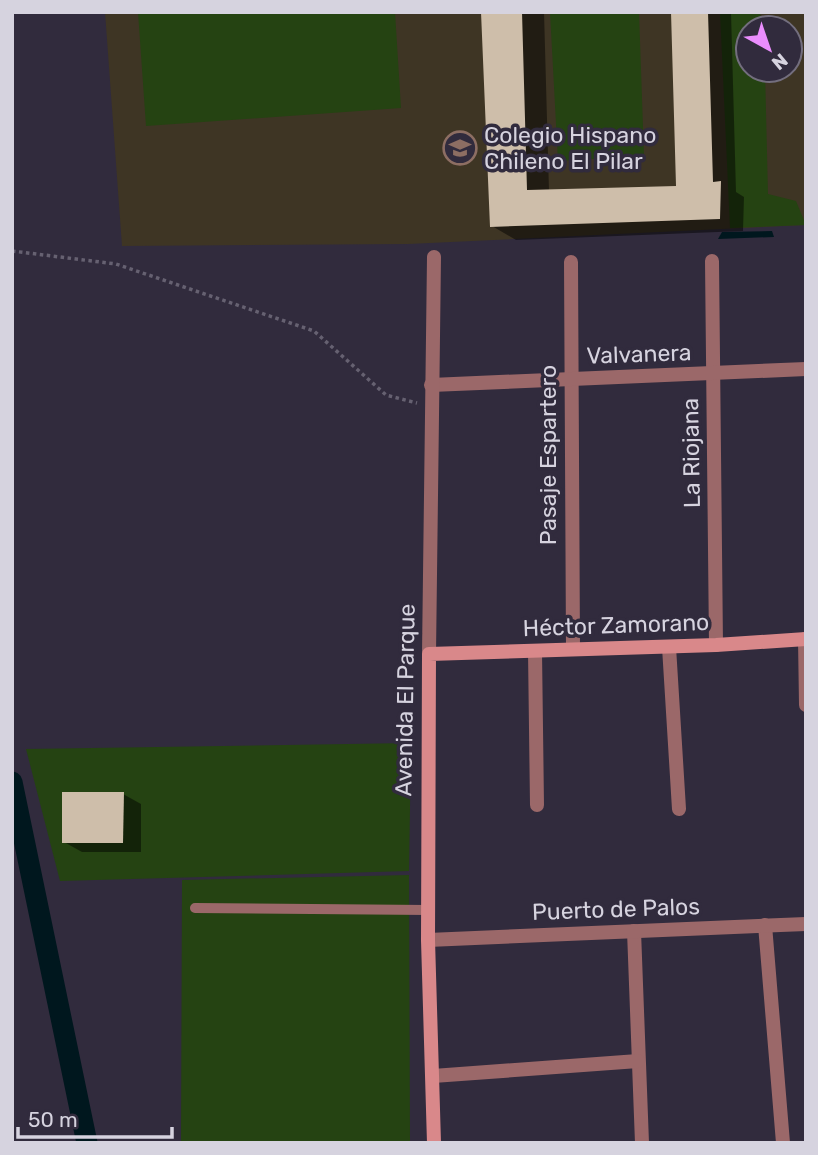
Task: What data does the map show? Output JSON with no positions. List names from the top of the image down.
{
  "streets": {
    "street": [
      "Valvanera",
      "La Riojana",
      "Pasaje Espartero",
      "Héctor Zamorano",
      "Avenida El Parque",
      "Puerto de Palos"
    ]
  },
  "crossings": [
    ["Valvanera", "La Riojana"],
    ["Valvanera", "Pasaje Espartero"],
    ["Valvanera", "Avenida El Parque"],
    ["La Riojana", "Héctor Zamorano"],
    ["Pasaje Espartero", "Héctor Zamorano"],
    ["Héctor Zamorano", "Avenida El Parque"],
    ["Avenida El Parque", "Puerto de Palos"]
  ],
  "places": {
    "school or university": ["Colegio Hispano Chileno El Pilar"]
  },
  "scale_bar": "50 m",
  "north": "bottom right"
}
